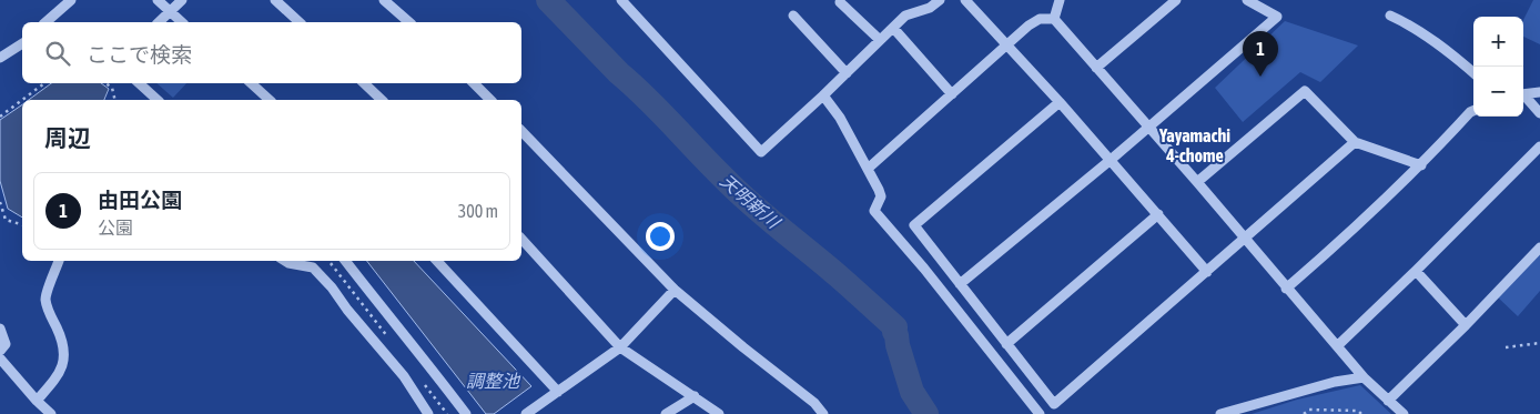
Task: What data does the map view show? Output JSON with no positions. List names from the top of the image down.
{
  "districts": ["Yayamachi 4-chome"],
  "water": ["天明新川", "調整池"],
  "page": {
    "map_buttons": ["+", "−"],
    "search": "ここで検索",
    "pins": "1",
    "heading": "周辺",
    "list": [
      {
        "mark": "1",
        "name": "由田公園",
        "note": "公園",
        "value": "300 m"
      }
    ]
  }
}
